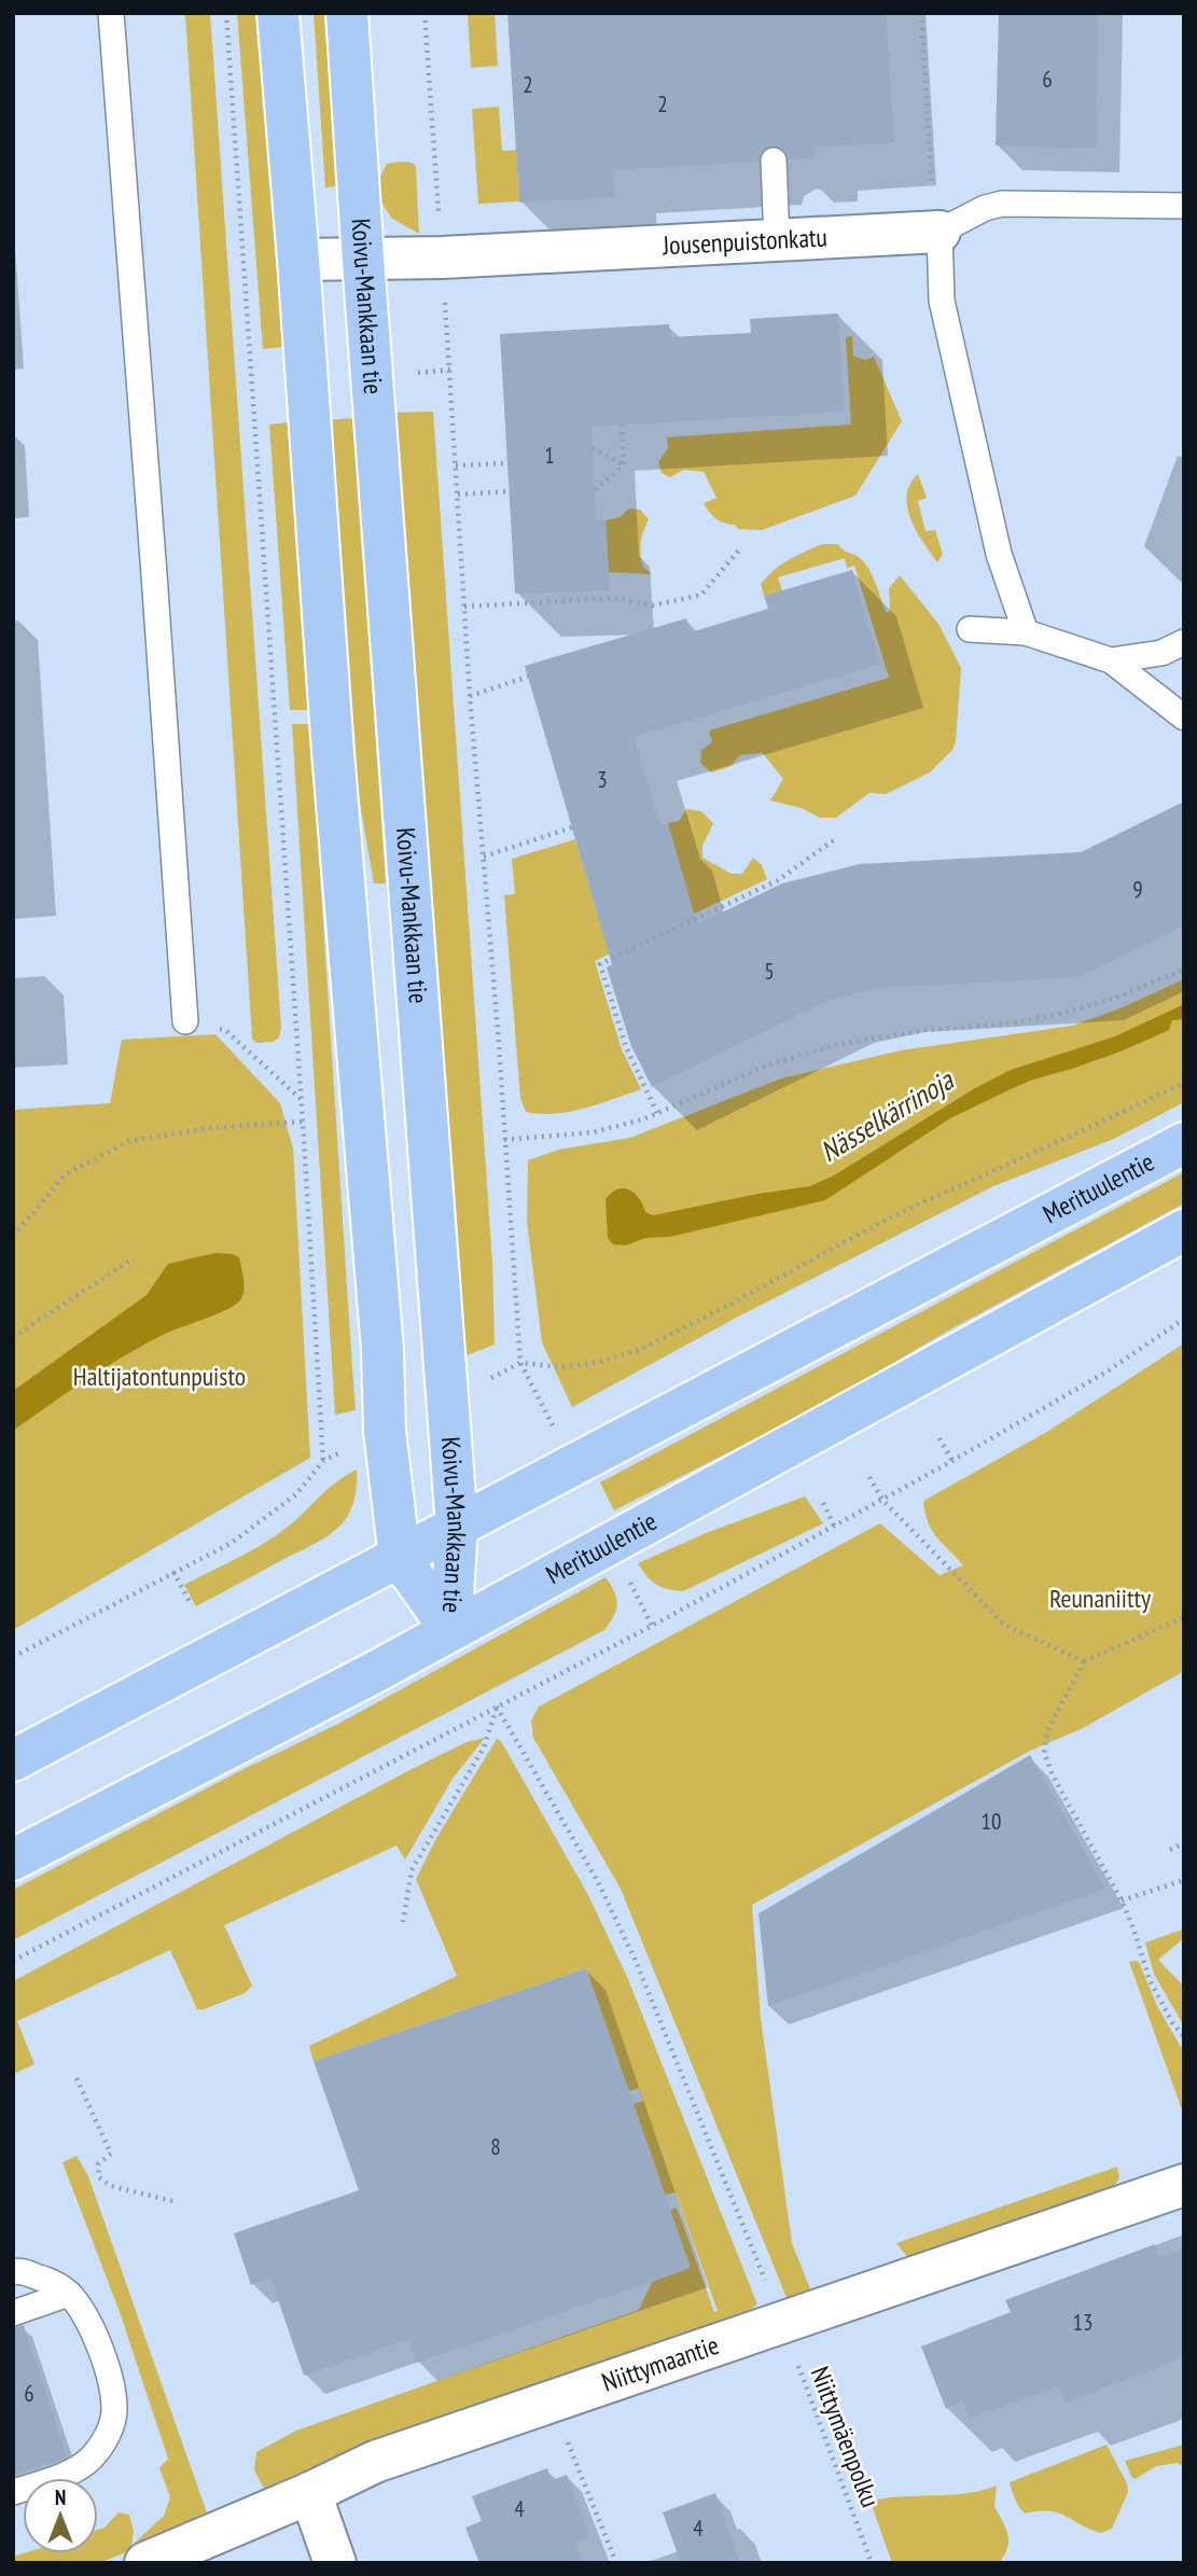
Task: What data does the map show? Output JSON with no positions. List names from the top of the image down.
{
  "streets": {
    "main road": ["Koivu-Mankkaan tie", "Merituulentie"],
    "street": ["Jousenpuistonkatu", "Niittymaantie"],
    "path": ["Niittymäenpolku"]
  },
  "crossings": [
    ["Jousenpuistonkatu", "Koivu-Mankkaan tie"],
    ["Koivu-Mankkaan tie", "Merituulentie"],
    ["Niittymaantie", "Niittymäenpolku"]
  ],
  "water": ["Nässelkärrinoja"],
  "parks": ["Haltijatontunpuisto", "Reunaniitty"],
  "house_numbers": [
    "6",
    "2",
    "2",
    "1",
    "3",
    "9",
    "5",
    "10",
    "8",
    "13",
    "6",
    "4",
    "4"
  ],
  "north": "top"
}
